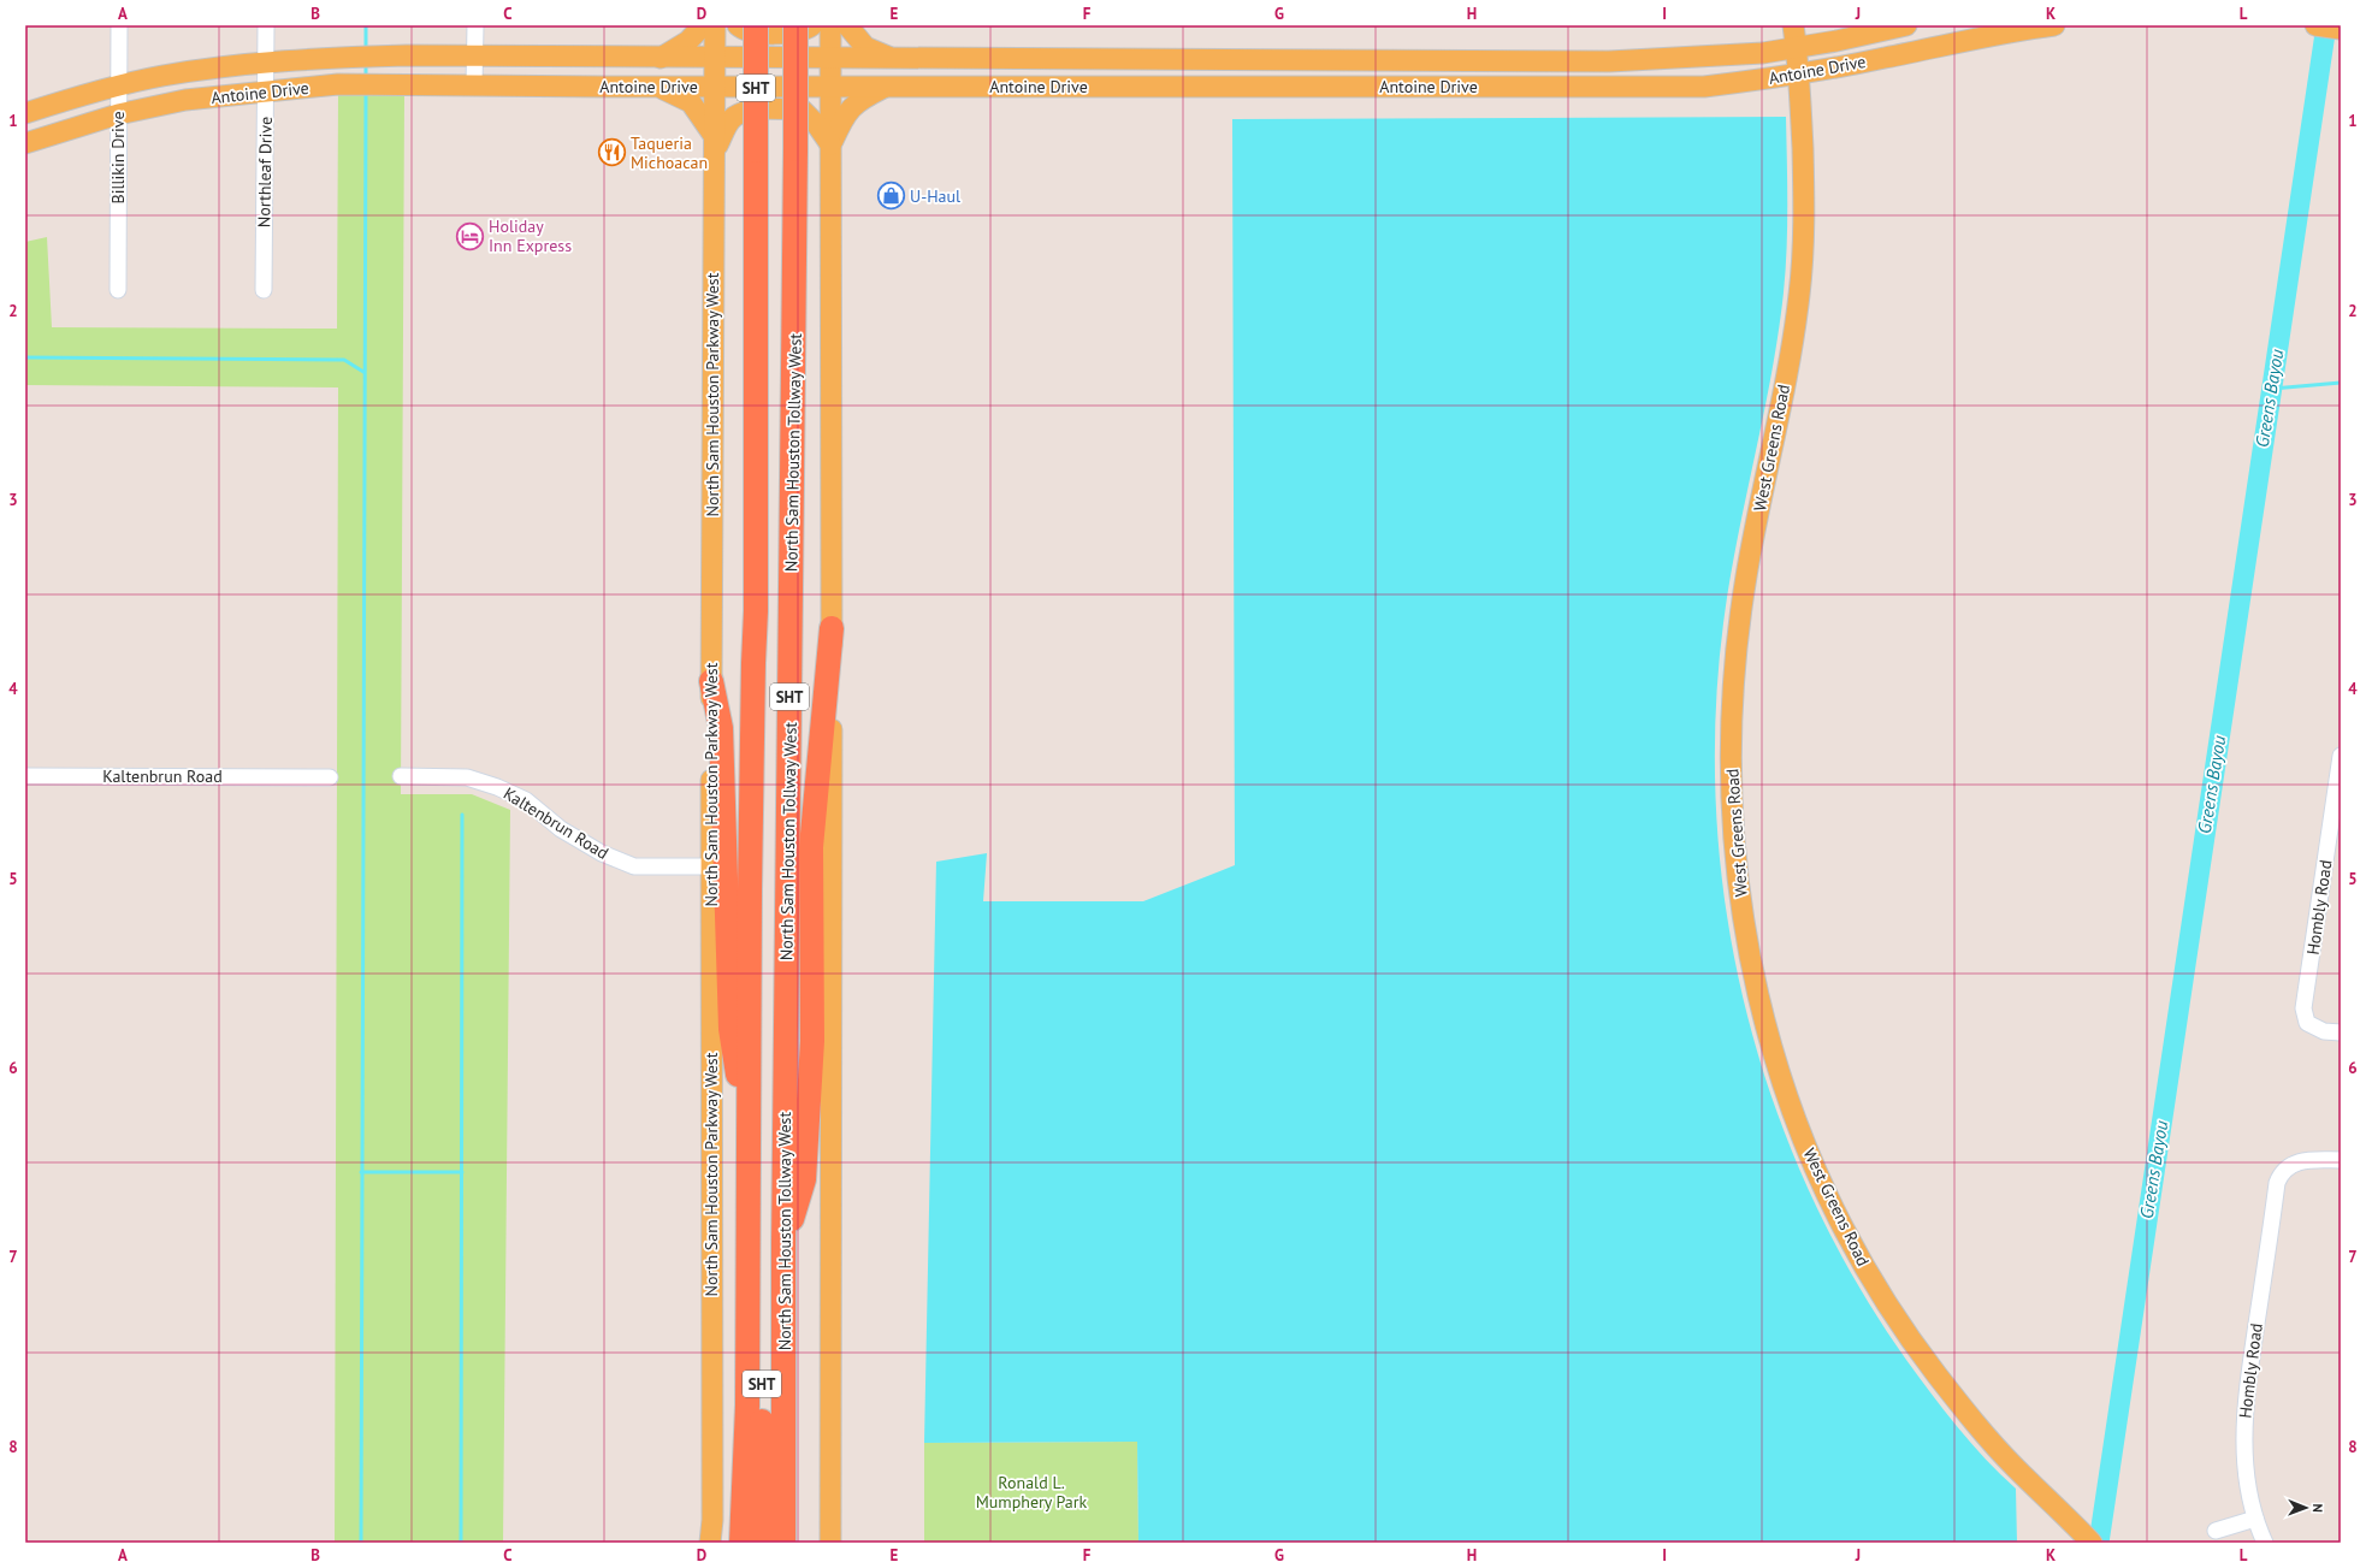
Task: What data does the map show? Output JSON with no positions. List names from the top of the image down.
{
  "streets": {
    "highway": ["SHT", "North Sam Houston Tollway West"],
    "main road": ["Antoine Drive", "North Sam Houston Parkway West", "West Greens Road"],
    "street": [
      "Billikin Drive",
      "Northleaf Drive",
      "Kaltenbrun Road",
      "Hombly Road"
    ]
  },
  "crossings": [
    ["Antoine Drive", "Billikin Drive"],
    ["Antoine Drive", "Northleaf Drive"],
    ["Antoine Drive", "North Sam Houston Parkway West"],
    ["Antoine Drive", "West Greens Road"],
    ["North Sam Houston Parkway West", "Kaltenbrun Road"]
  ],
  "water": ["Greens Bayou"],
  "parks": ["Ronald L. Mumphery Park"],
  "places": {
    "restaurant": ["Taqueria Michoacan"],
    "shop": ["U-Haul"],
    "hotel": ["Holiday Inn Express"]
  },
  "north": "right",
  "grid": {
    "columns": [
      "A",
      "B",
      "C",
      "D",
      "E",
      "F",
      "G",
      "H",
      "I",
      "J",
      "K",
      "L"
    ],
    "rows": [
      "1",
      "2",
      "3",
      "4",
      "5",
      "6",
      "7",
      "8"
    ]
  }
}
